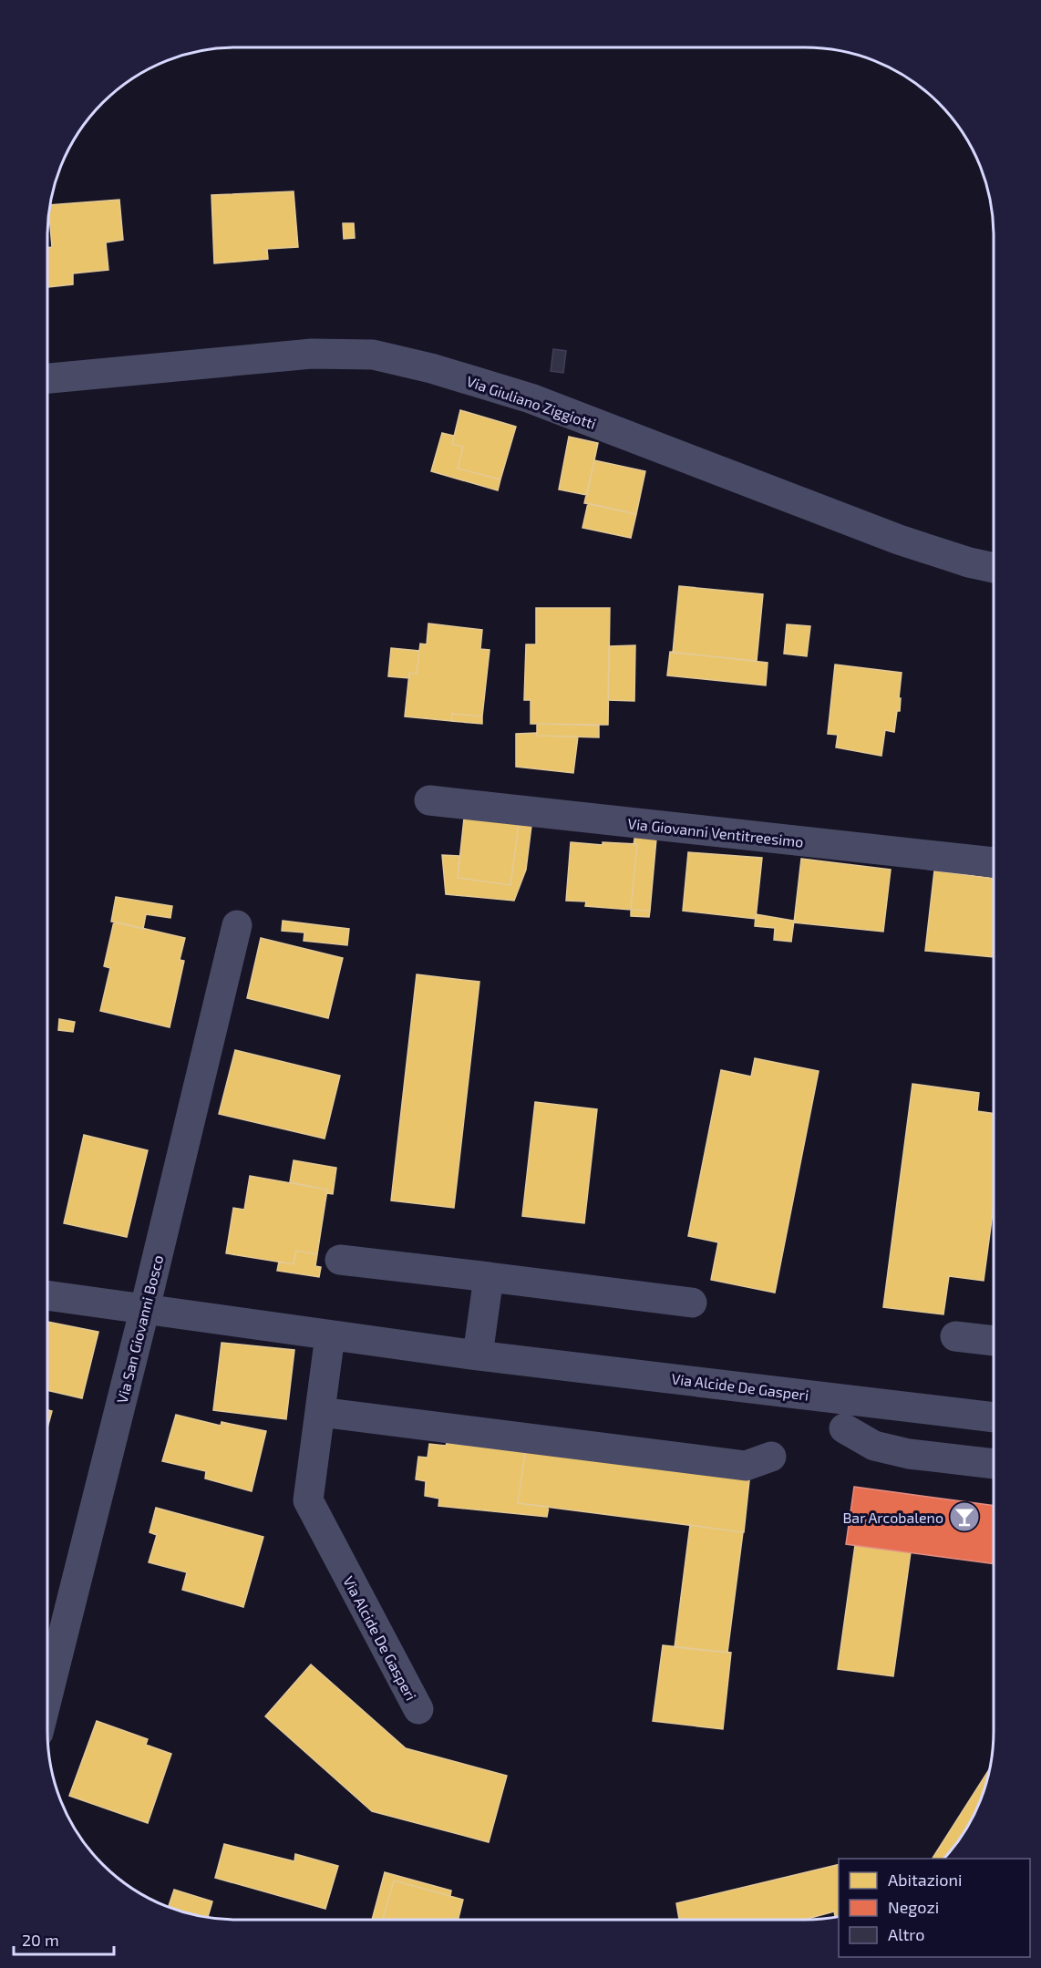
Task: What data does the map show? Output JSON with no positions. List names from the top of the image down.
{
  "streets": {
    "street": [
      "Via Giuliano Ziggiotti",
      "Via Giovanni Ventitreesimo",
      "Via San Giovanni Bosco",
      "Via Alcide De Gasperi"
    ]
  },
  "crossings": [
    ["Via San Giovanni Bosco", "Via Alcide De Gasperi"]
  ],
  "places": {
    "bar": ["Bar Arcobaleno"]
  },
  "legend": ["Abitazioni", "Negozi", "Altro"],
  "scale_bar": "20 m"
}
